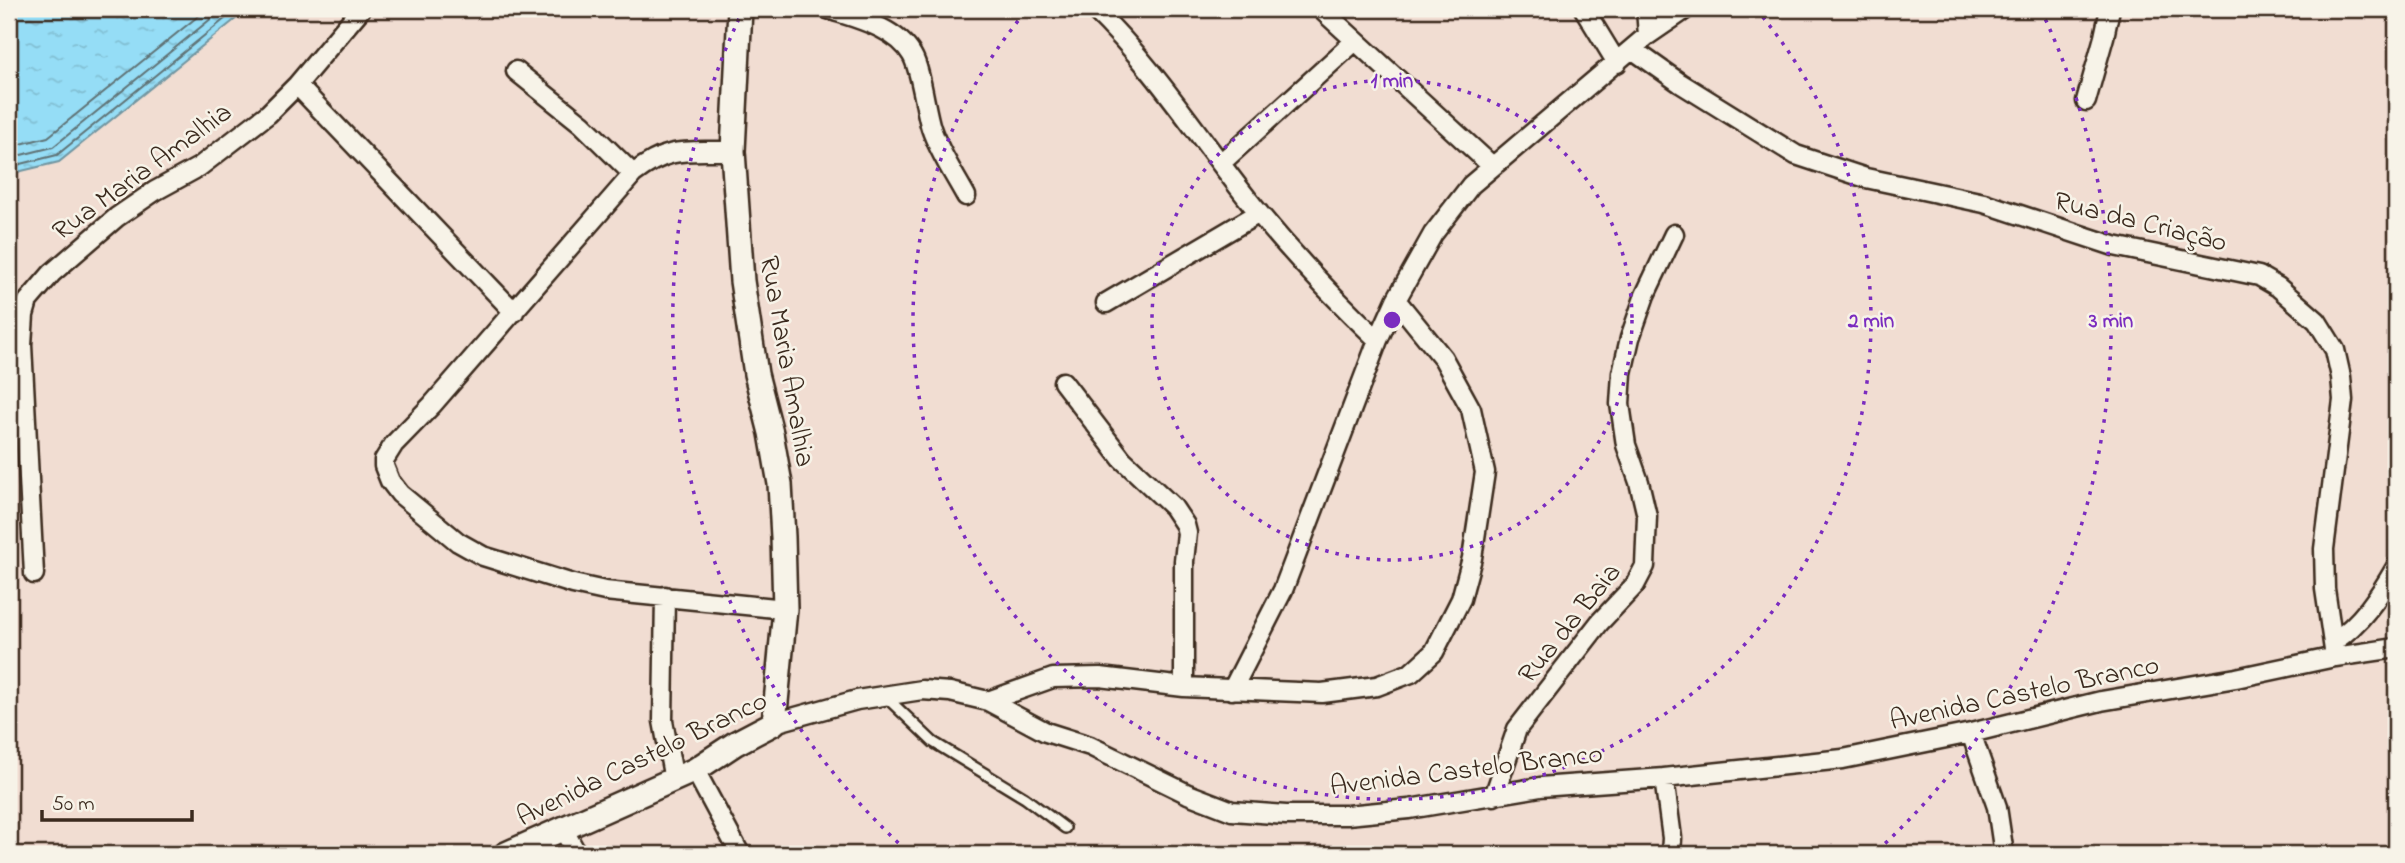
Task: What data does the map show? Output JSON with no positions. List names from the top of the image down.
{
  "streets": {
    "street": [
      "Rua Maria Amalhia",
      "Rua da Criação",
      "Rua da Baia",
      "Avenida Castelo Branco"
    ]
  },
  "crossings": [
    ["Rua Maria Amalhia", "Avenida Castelo Branco"],
    ["Rua da Criação", "Avenida Castelo Branco"],
    ["Rua da Baia", "Avenida Castelo Branco"]
  ],
  "scale_bar": "50 m",
  "rings": ["1 min", "2 min", "3 min"]
}
